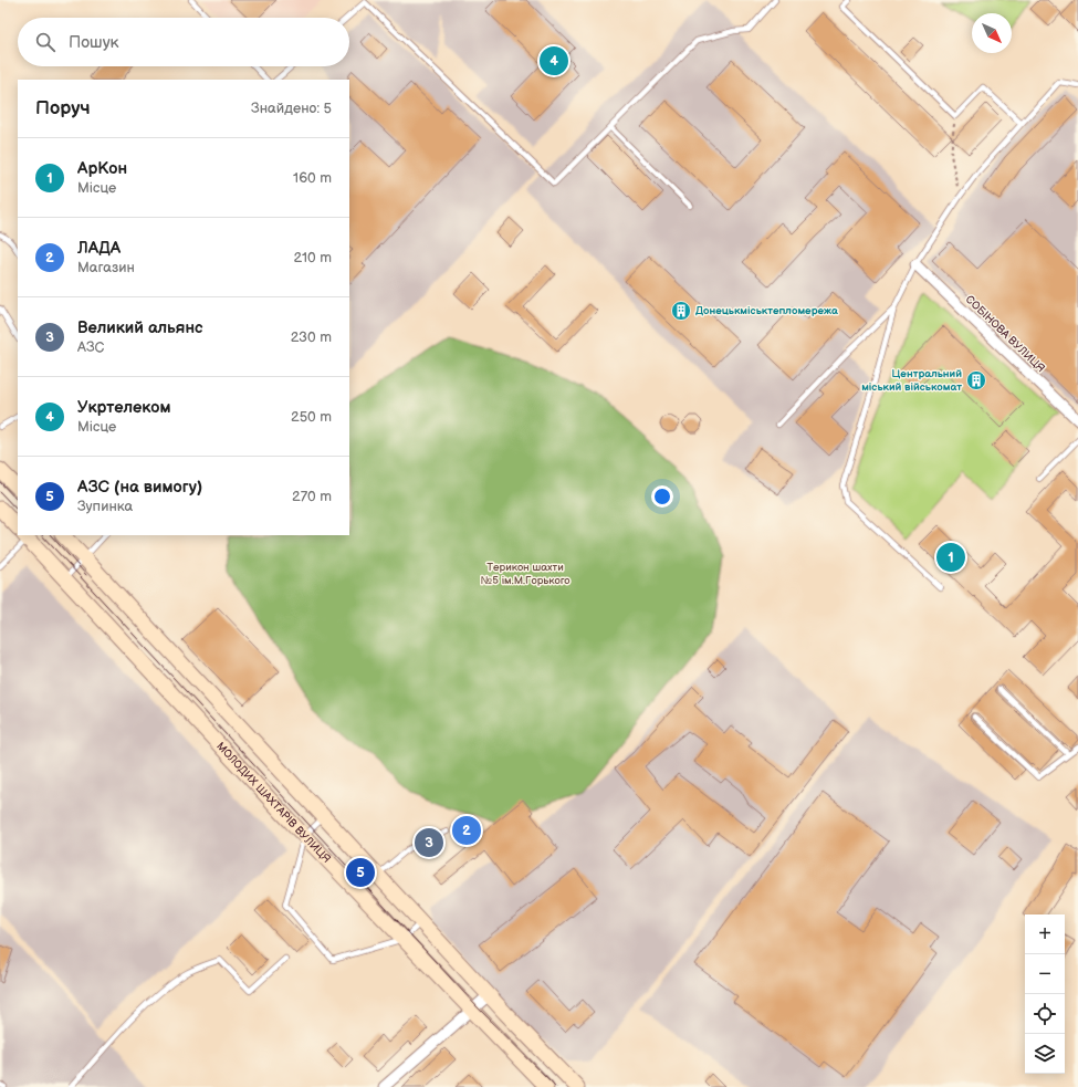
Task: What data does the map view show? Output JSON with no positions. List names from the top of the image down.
{
  "streets": {
    "main road": ["МОЛОДИХ ШАХТАРІВ ВУЛИЦЯ"],
    "street": ["СОБІНОВА ВУЛИЦЯ"]
  },
  "parks": ["Терикон шахти №5 ім.М.Горького"],
  "places": {
    "building": ["Донецькміськтепломережа", "Центральний міський військомат"]
  },
  "north": "bottom right",
  "page": {
    "search": "Пошук",
    "pins": [
      "4",
      "1",
      "2",
      "3",
      "5"
    ],
    "heading": ["Поруч", "Знайдено: 5"],
    "list": [
      {
        "mark": "1",
        "name": "АрКон",
        "note": "Місце",
        "value": "160 m"
      },
      {
        "mark": "2",
        "name": "ЛАДА",
        "note": "Магазин",
        "value": "210 m"
      },
      {
        "mark": "3",
        "name": "Великий альянс",
        "note": "АЗС",
        "value": "230 m"
      },
      {
        "mark": "4",
        "name": "Укртелеком",
        "note": "Місце",
        "value": "250 m"
      },
      {
        "mark": "5",
        "name": "АЗС (на вимогу)",
        "note": "Зупинка",
        "value": "270 m"
      }
    ],
    "map_buttons": ["+", "−"]
  }
}
